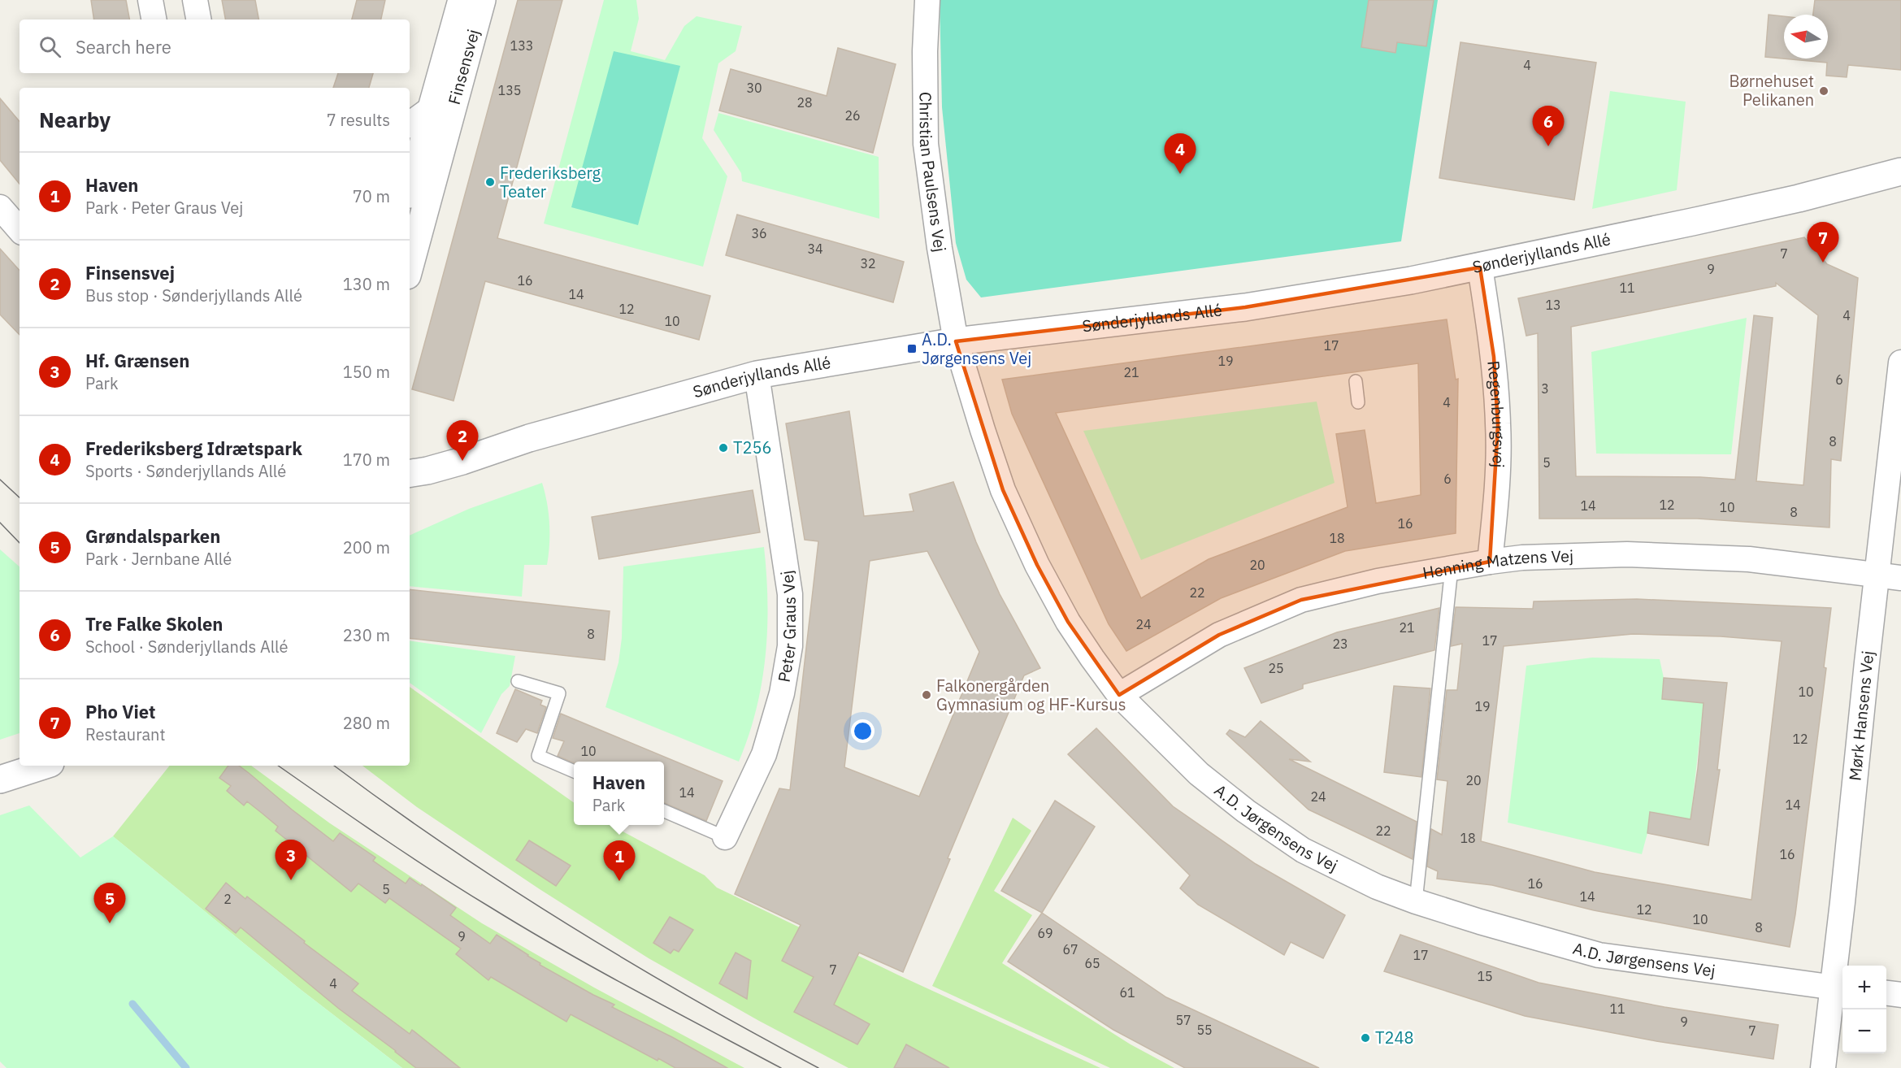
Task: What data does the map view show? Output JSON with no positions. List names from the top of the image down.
{
  "streets": {
    "street": [
      "Finsensvej",
      "Christian Paulsens Vej",
      "Sønderjyllands Allé",
      "Regenburgsvej",
      "Henning Matzens Vej",
      "Peter Graus Vej",
      "Mørk Hansens Vej",
      "A.D. Jørgensens Vej"
    ]
  },
  "crossings": [
    ["Christian Paulsens Vej", "Sønderjyllands Allé"],
    ["Christian Paulsens Vej", "A.D. Jørgensens Vej"],
    ["Sønderjyllands Allé", "Regenburgsvej"],
    ["Sønderjyllands Allé", "Peter Graus Vej"],
    ["Sønderjyllands Allé", "A.D. Jørgensens Vej"],
    ["Regenburgsvej", "Henning Matzens Vej"],
    ["Henning Matzens Vej", "Mørk Hansens Vej"],
    ["Henning Matzens Vej", "A.D. Jørgensens Vej"],
    ["Mørk Hansens Vej", "A.D. Jørgensens Vej"]
  ],
  "places": {
    "other": [
      "Børnehuset Pelikanen",
      "Frederiksberg Teater",
      "T256",
      "Falkonergården Gymnasium og HF-Kursus",
      "T248"
    ],
    "transit": ["A.D. Jørgensens Vej"]
  },
  "house_numbers": [
    "133",
    "4",
    "30",
    "135",
    "28",
    "26",
    "36",
    "34",
    "7",
    "32",
    "9",
    "16",
    "11",
    "14",
    "13",
    "12",
    "4",
    "10",
    "17",
    "19",
    "21",
    "6",
    "3",
    "4",
    "8",
    "5",
    "6",
    "12",
    "14",
    "10",
    "8",
    "16",
    "18",
    "20",
    "22",
    "24",
    "21",
    "8",
    "17",
    "23",
    "25",
    "10",
    "19",
    "12",
    "10",
    "20",
    "14",
    "24",
    "14",
    "22",
    "18",
    "16",
    "16",
    "5",
    "14",
    "2",
    "12",
    "10",
    "8",
    "69",
    "9",
    "67",
    "17",
    "65",
    "7",
    "15",
    "4",
    "61",
    "11",
    "57",
    "9",
    "55",
    "7"
  ],
  "north": "left",
  "page": {
    "search": "Search here",
    "heading": ["Nearby", "7 results"],
    "pins": [
      "6",
      "4",
      "7",
      "2",
      "3",
      "1",
      "5"
    ],
    "list": [
      {
        "mark": "1",
        "name": "Haven",
        "note": "Park · Peter Graus Vej",
        "value": "70 m"
      },
      {
        "mark": "2",
        "name": "Finsensvej",
        "note": "Bus stop · Sønderjyllands Allé",
        "value": "130 m"
      },
      {
        "mark": "3",
        "name": "Hf. Grænsen",
        "note": "Park",
        "value": "150 m"
      },
      {
        "mark": "4",
        "name": "Frederiksberg Idrætspark",
        "note": "Sports · Sønderjyllands Allé",
        "value": "170 m"
      },
      {
        "mark": "5",
        "name": "Grøndalsparken",
        "note": "Park · Jernbane Allé",
        "value": "200 m"
      },
      {
        "mark": "6",
        "name": "Tre Falke Skolen",
        "note": "School · Sønderjyllands Allé",
        "value": "230 m"
      },
      {
        "mark": "7",
        "name": "Pho Viet",
        "note": "Restaurant",
        "value": "280 m"
      }
    ],
    "popup": ["Haven", "Park"],
    "map_buttons": ["+", "−"]
  }
}
